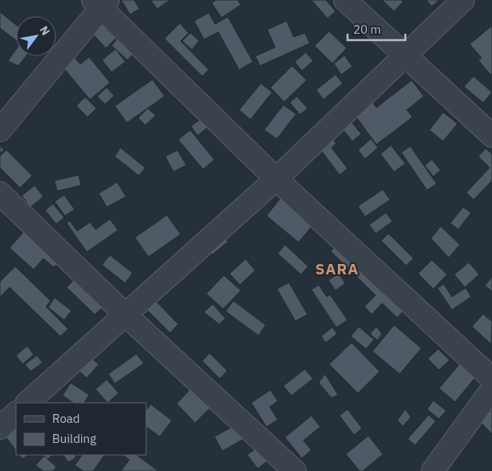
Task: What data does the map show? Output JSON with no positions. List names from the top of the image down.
{
  "districts": ["SARA"],
  "legend": ["Road", "Building"],
  "scale_bar": "20 m",
  "north": "top right"
}
